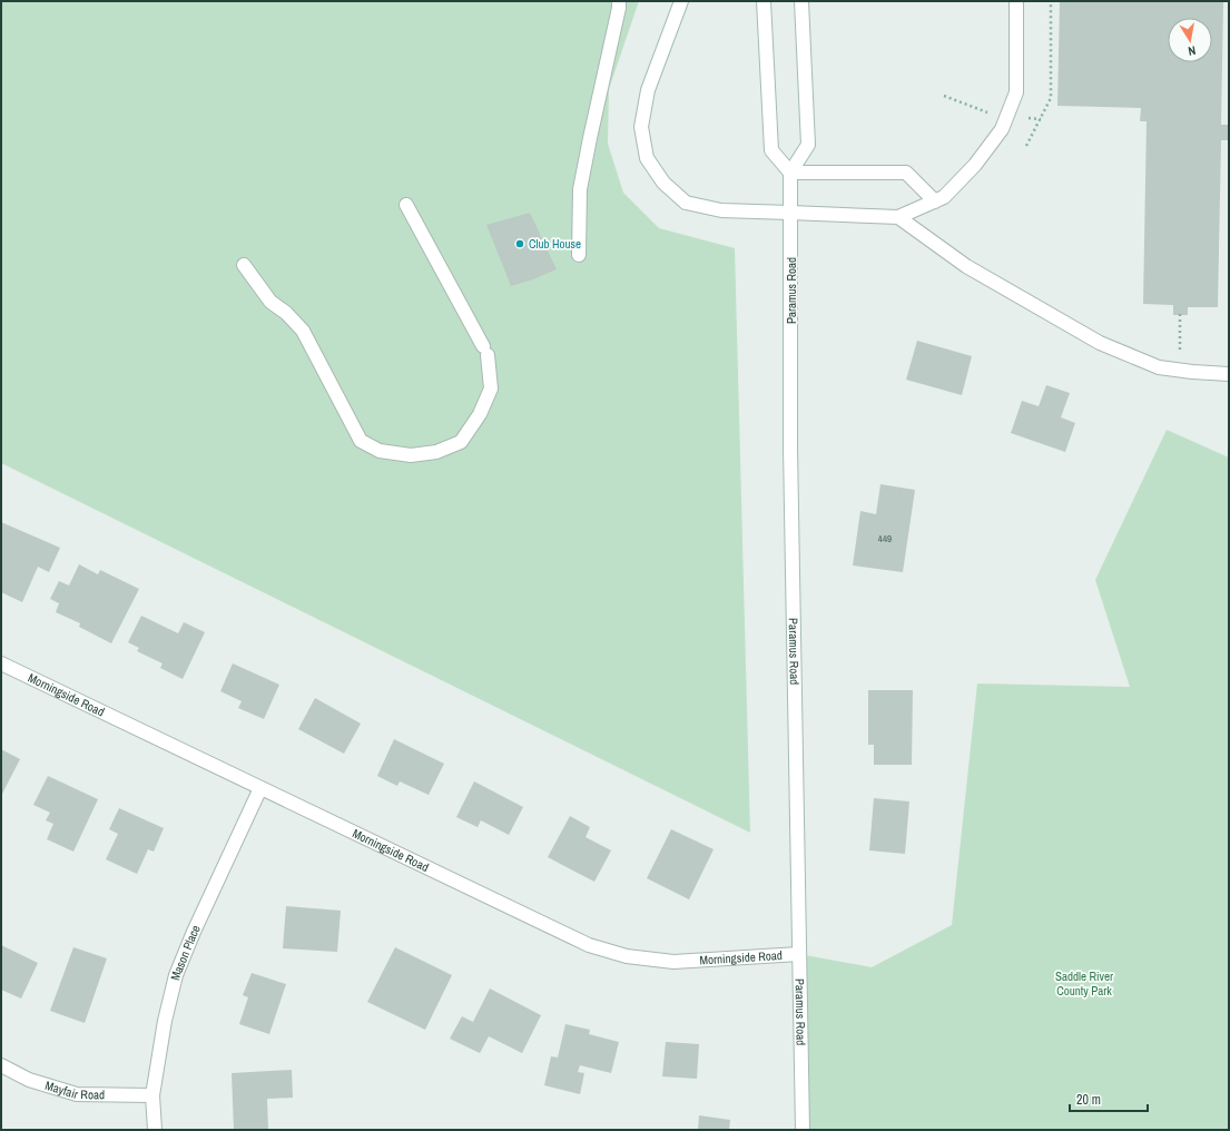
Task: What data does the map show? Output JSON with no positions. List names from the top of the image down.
{
  "streets": {
    "main road": [
      "Paramus Road",
      "Morningside Road",
      "Mason Place",
      "Mayfair Road"
    ]
  },
  "crossings": [
    ["Paramus Road", "Morningside Road"],
    ["Morningside Road", "Mason Place"],
    ["Mason Place", "Mayfair Road"]
  ],
  "parks": ["Saddle River County Park"],
  "places": ["Club House"],
  "house_numbers": ["449"],
  "scale_bar": "20 m",
  "north": "bottom"
}
